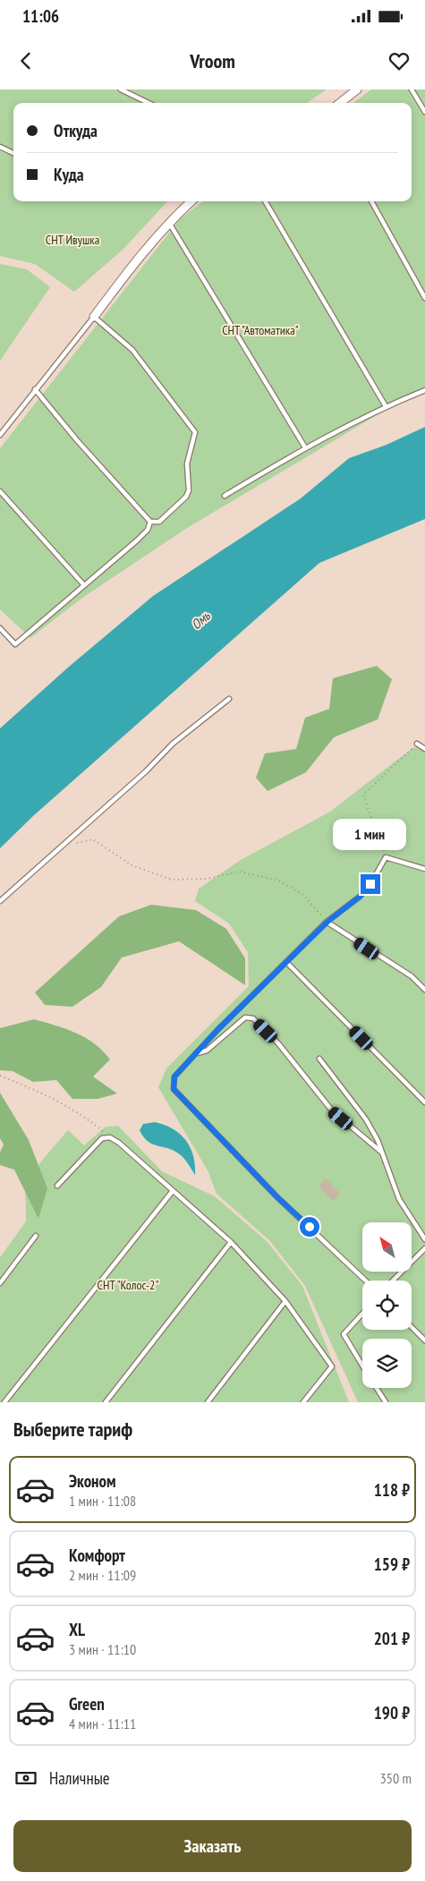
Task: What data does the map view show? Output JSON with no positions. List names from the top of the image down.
{
  "water": ["Омь"],
  "parks": ["СНТ Ивушка", "СНТ \"Автоматика\"", "СНТ \"Колос-2\""],
  "north": "top left",
  "page": {
    "status": "11:06",
    "header": "Vroom",
    "banner": ["Откуда", "Куда"],
    "bubble": "1 мин",
    "heading": "Выберите тариф",
    "list": [
      {
        "name": "Эконом",
        "note": "1 мин · 11:08",
        "value": "118 ₽"
      },
      {
        "name": "Комфорт",
        "note": "2 мин · 11:09",
        "value": "159 ₽"
      },
      {
        "name": "XL",
        "note": "3 мин · 11:10",
        "value": "201 ₽"
      },
      {
        "name": "Green",
        "note": "4 мин · 11:11",
        "value": "190 ₽"
      }
    ],
    "pay": ["Наличные", "350 m"],
    "buttons": "Заказать"
  }
}
